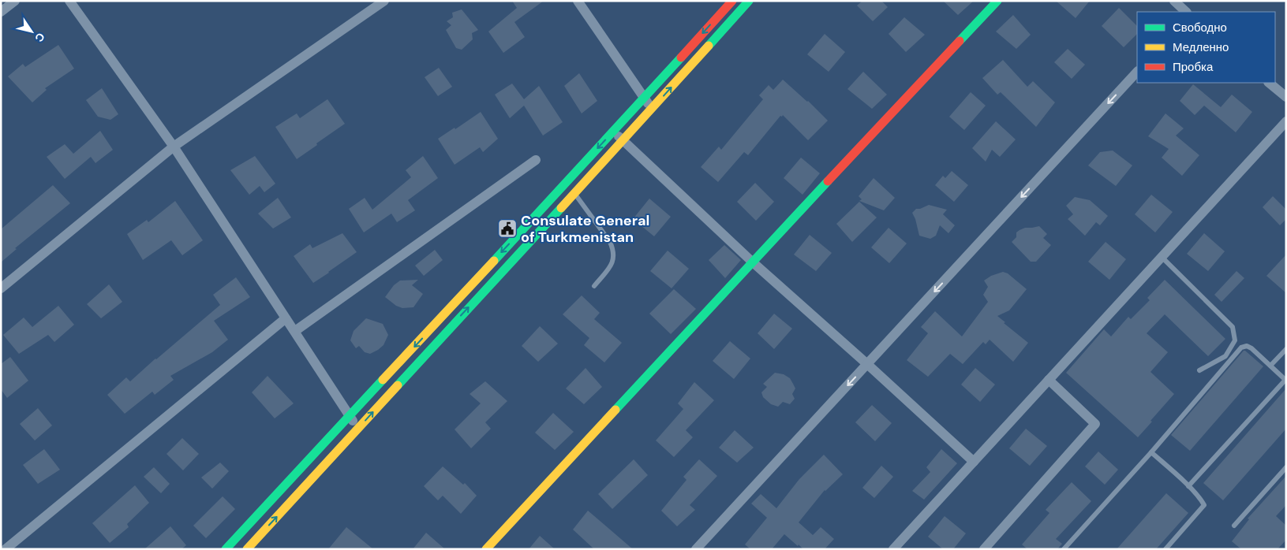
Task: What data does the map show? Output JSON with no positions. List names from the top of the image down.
{
  "places": {
    "public building": ["Consulate General of Turkmenistan"]
  },
  "legend": ["Свободно", "Медленно", "Пробка"],
  "north": "bottom right"
}
